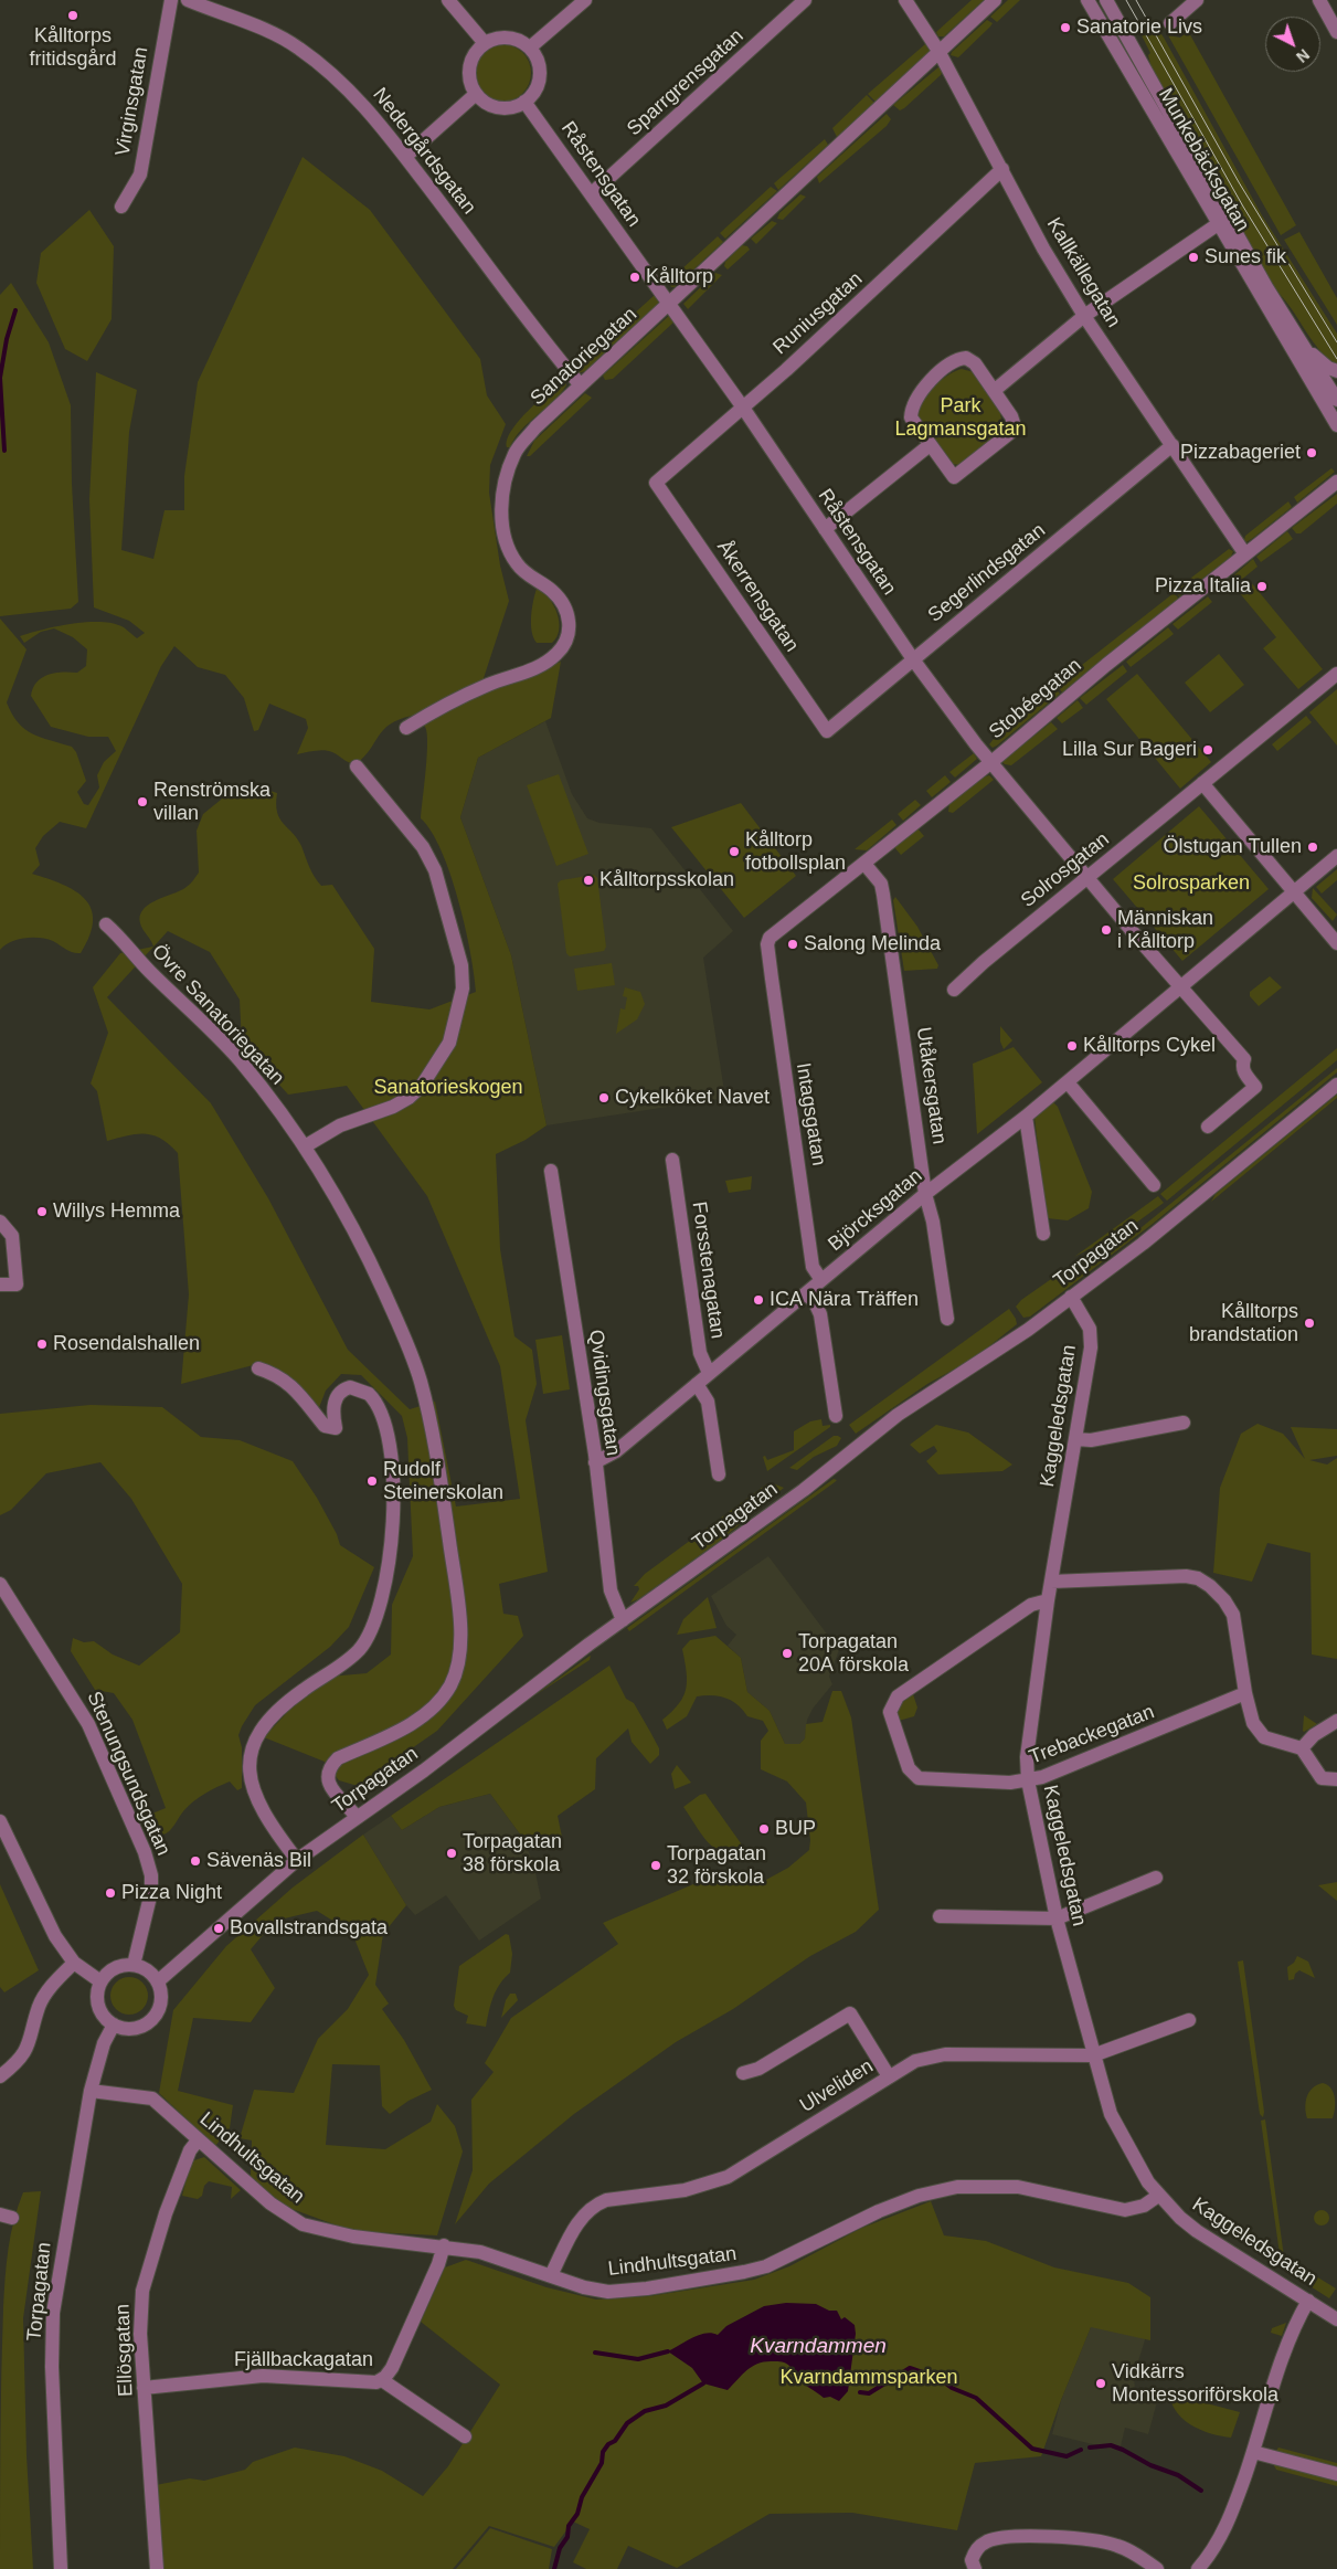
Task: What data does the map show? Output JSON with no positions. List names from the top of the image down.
{
  "streets": {
    "street": [
      "Sparrgrensgatan",
      "Virginsgatan",
      "Nedergårdsgatan",
      "Munkebäcksgatan",
      "Råstensgatan",
      "Kallkällegatan",
      "Runiusgatan",
      "Sanatoriegatan",
      "Segerlindsgatan",
      "Åkerrensgatan",
      "Stobéegatan",
      "Solrosgatan",
      "Övre Sanatoriegatan",
      "Utåkersgatan",
      "Intagsgatan",
      "Björcksgatan",
      "Torpagatan",
      "Forsstenagatan",
      "Qvidingsgatan",
      "Kaggeledsgatan",
      "Trebackegatan",
      "Stenungsundsgatan",
      "Ulveliden",
      "Lindhultsgatan",
      "Ellösgatan",
      "Fjällbackagatan"
    ]
  },
  "crossings": [
    ["Sparrgrensgatan", "Råstensgatan"],
    ["Nedergårdsgatan", "Sanatoriegatan"],
    ["Råstensgatan", "Runiusgatan"],
    ["Råstensgatan", "Sanatoriegatan"],
    ["Råstensgatan", "Segerlindsgatan"],
    ["Råstensgatan", "Stobéegatan"],
    ["Råstensgatan", "Solrosgatan"],
    ["Råstensgatan", "Björcksgatan"],
    ["Kallkällegatan", "Runiusgatan"],
    ["Kallkällegatan", "Sanatoriegatan"],
    ["Kallkällegatan", "Segerlindsgatan"],
    ["Kallkällegatan", "Stobéegatan"],
    ["Runiusgatan", "Åkerrensgatan"],
    ["Segerlindsgatan", "Åkerrensgatan"],
    ["Stobéegatan", "Utåkersgatan"],
    ["Stobéegatan", "Intagsgatan"],
    ["Övre Sanatoriegatan", "Torpagatan"],
    ["Utåkersgatan", "Björcksgatan"],
    ["Intagsgatan", "Björcksgatan"],
    ["Björcksgatan", "Forsstenagatan"],
    ["Björcksgatan", "Qvidingsgatan"],
    ["Torpagatan", "Qvidingsgatan"],
    ["Torpagatan", "Kaggeledsgatan"],
    ["Torpagatan", "Stenungsundsgatan"],
    ["Torpagatan", "Lindhultsgatan"],
    ["Kaggeledsgatan", "Trebackegatan"],
    ["Kaggeledsgatan", "Ulveliden"],
    ["Kaggeledsgatan", "Lindhultsgatan"],
    ["Ulveliden", "Lindhultsgatan"],
    ["Lindhultsgatan", "Ellösgatan"],
    ["Lindhultsgatan", "Fjällbackagatan"],
    ["Ellösgatan", "Fjällbackagatan"]
  ],
  "water": ["Kvarndammen"],
  "parks": [
    "Park Lagmansgatan",
    "Solrosparken",
    "Sanatorieskogen",
    "Kvarndammsparken"
  ],
  "places": [
    "Kålltorps fritidsgård",
    "Sanatorie Livs",
    "Sunes fik",
    "Kålltorp",
    "Pizzabageriet",
    "Pizza Italia",
    "Lilla Sur Bageri",
    "Renströmska villan",
    "Ölstugan Tullen",
    "Kålltorp fotbollsplan",
    "Kålltorpsskolan",
    "Människan i Kålltorp",
    "Salong Melinda",
    "Kålltorps Cykel",
    "Cykelköket Navet",
    "Willys Hemma",
    "ICA Nära Träffen",
    "Kålltorps brandstation",
    "Rosendalshallen",
    "Rudolf Steinerskolan",
    "Torpagatan 20A förskola",
    "BUP",
    "Torpagatan 38 förskola",
    "Sävenäs Bil",
    "Torpagatan 32 förskola",
    "Pizza Night",
    "Bovallstrandsgata",
    "Vidkärrs Montessoriförskola"
  ],
  "north": "bottom right"
}
